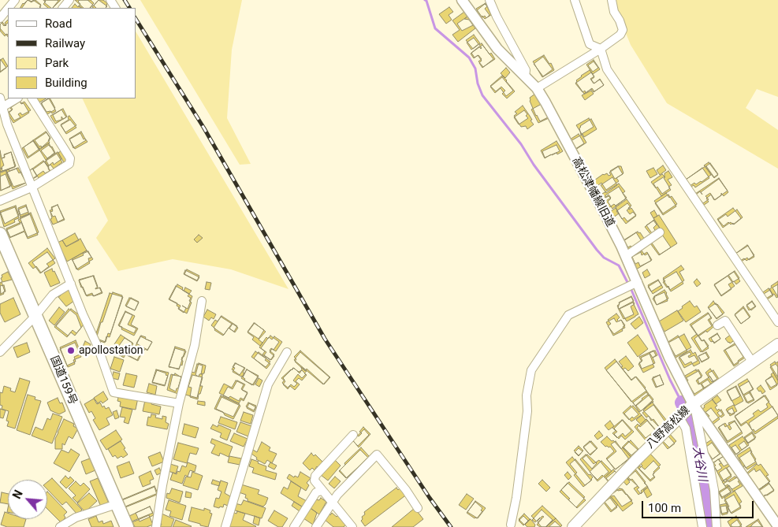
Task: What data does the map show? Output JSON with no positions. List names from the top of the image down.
{
  "streets": {
    "highway": ["国道159号"],
    "main road": ["八野高松線"],
    "street": ["高松津幡線旧道"]
  },
  "crossings": [
    ["高松津幡線旧道", "八野高松線"]
  ],
  "water": ["大谷川"],
  "places": ["apollostation"],
  "legend": [
    "Road",
    "Railway",
    "Park",
    "Building"
  ],
  "scale_bar": "100 m",
  "north": "top left"
}
